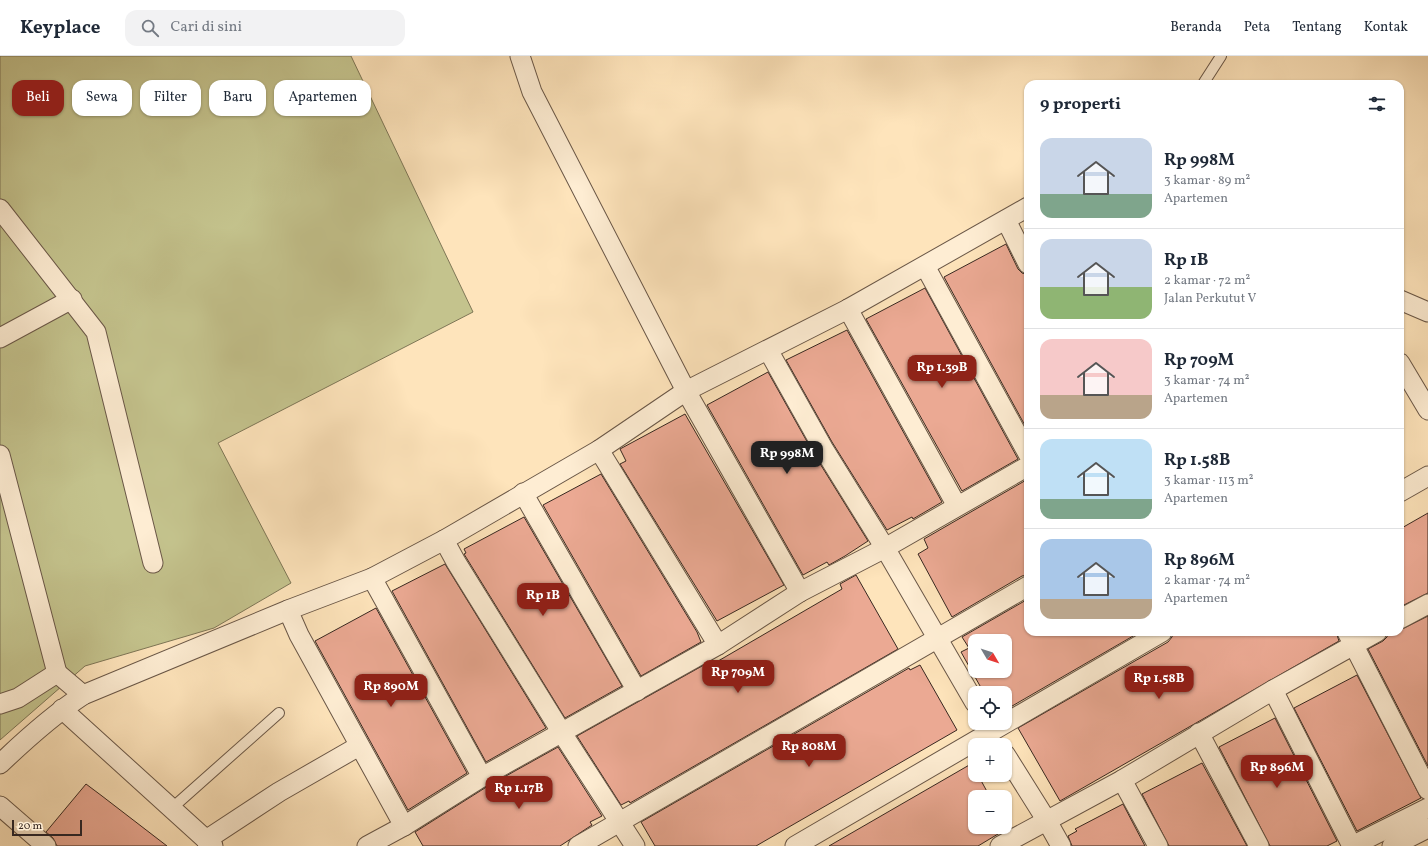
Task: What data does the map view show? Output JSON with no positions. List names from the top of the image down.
{
  "scale_bar": "20 m",
  "north": "bottom right",
  "page": {
    "header": "Keyplace",
    "search": "Cari di sini",
    "nav": [
      "Beranda",
      "Peta",
      "Tentang",
      "Kontak"
    ],
    "chip": [
      "Beli",
      "Sewa",
      "Filter",
      "Baru",
      "Apartemen"
    ],
    "heading": "9 properti",
    "list": [
      {
        "name": "Rp 998M",
        "note": "3 kamar · 89 m² · Apartemen"
      },
      {
        "name": "Rp 1B",
        "note": "2 kamar · 72 m² · Jalan Perkutut V"
      },
      {
        "name": "Rp 709M",
        "note": "3 kamar · 74 m² · Apartemen"
      },
      {
        "name": "Rp 1.58B",
        "note": "3 kamar · 113 m² · Apartemen"
      },
      {
        "name": "Rp 896M",
        "note": "2 kamar · 74 m² · Apartemen"
      }
    ],
    "price": [
      "Rp 1.39B",
      "Rp 998M",
      "Rp 1B",
      "Rp 709M",
      "Rp 1.58B",
      "Rp 890M",
      "Rp 808M",
      "Rp 896M",
      "Rp 1.17B"
    ],
    "map_buttons": ["+", "−"],
    "scale": "20 m"
  }
}
